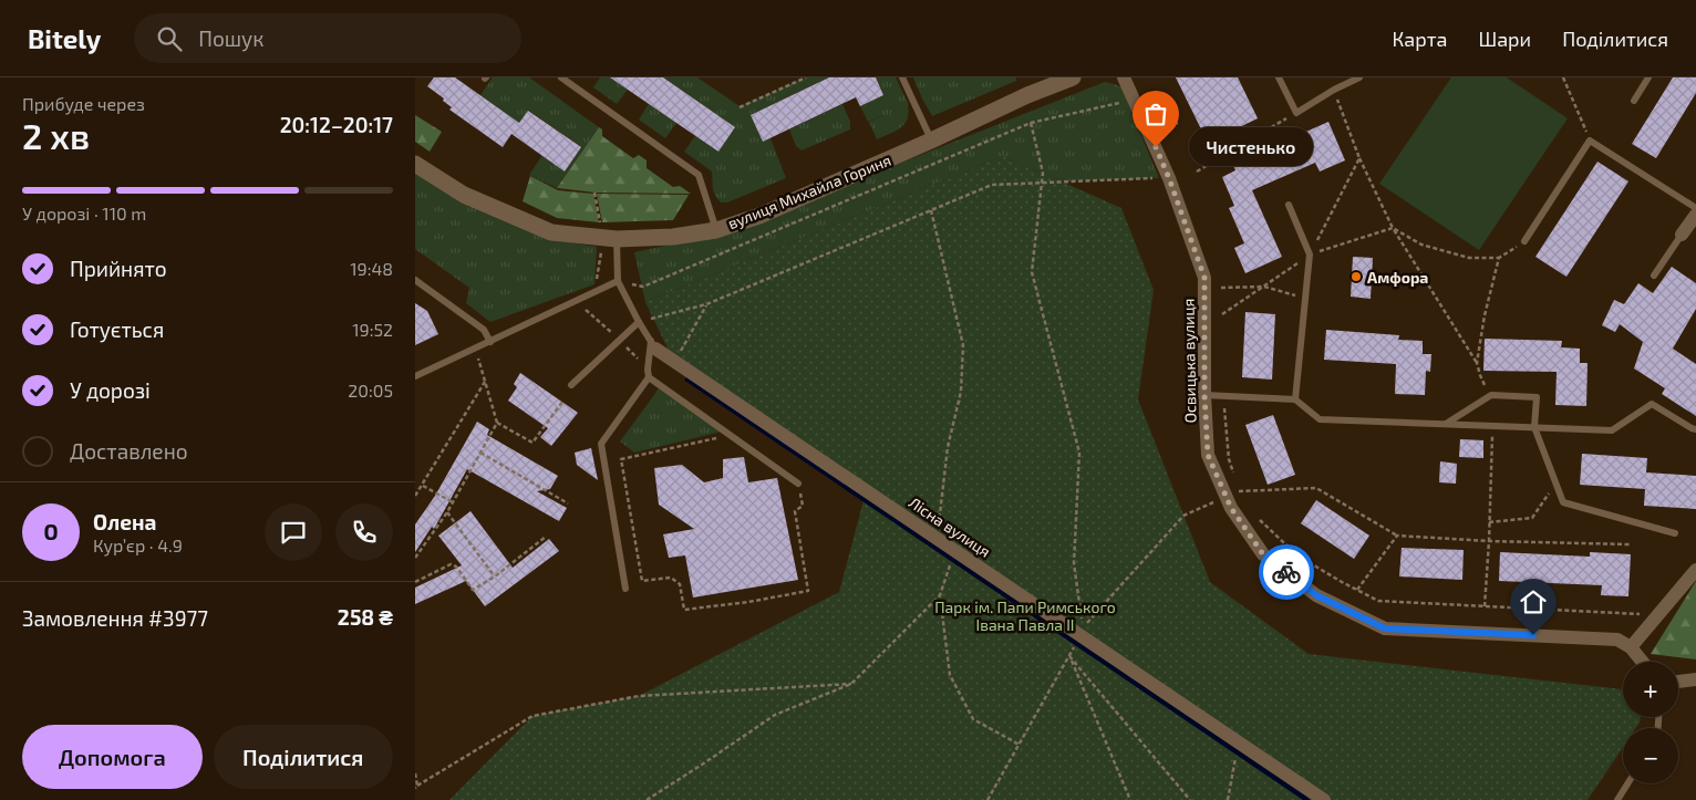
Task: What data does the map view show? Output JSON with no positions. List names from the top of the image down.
{
  "streets": {
    "street": ["вулиця Михайла Гориня", "Освицька вулиця", "Лісна вулиця"]
  },
  "crossings": [
    ["вулиця Михайла Гориня", "Лісна вулиця"]
  ],
  "parks": ["Парк ім. Папи Римського Івана Павла ІІ"],
  "places": ["Чистенько", "Амфора"],
  "page": {
    "header": "Bitely",
    "search": "Пошук",
    "nav": ["Карта", "Шари", "Поділитися"],
    "heading": ["2 хв", "Прибуде через", "20:12–20:17"],
    "panel": [
      "Олена",
      "Кур’єр · 4.9",
      "Замовлення #3977",
      "258 ₴"
    ],
    "bubble": "Чистенько",
    "bar": "У дорозі · 110 m",
    "list": [
      ["Прийнято", "19:48"],
      ["Готується", "19:52"],
      ["У дорозі", "20:05"],
      "Доставлено"
    ],
    "round": "О",
    "map_buttons": ["+", "−"],
    "buttons": ["Допомога", "Поділитися"]
  }
}
